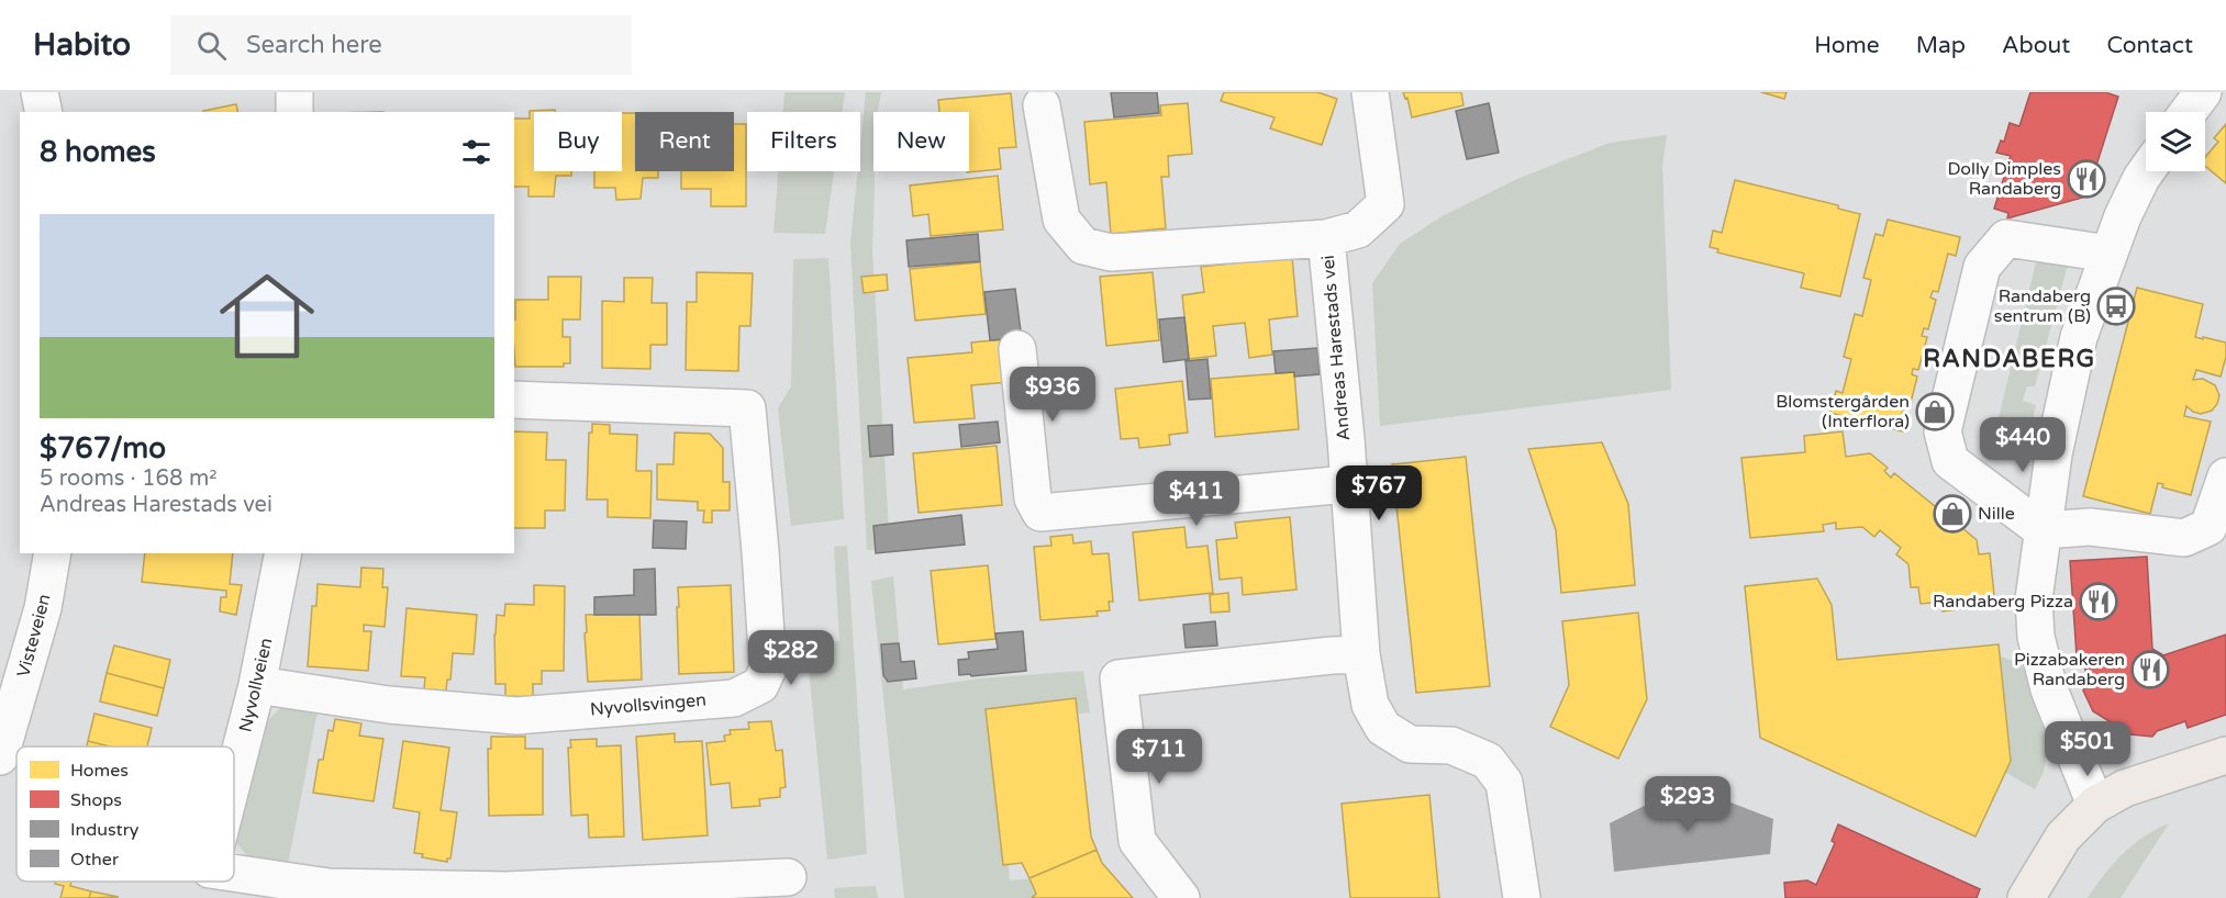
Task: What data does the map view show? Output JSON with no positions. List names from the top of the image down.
{
  "streets": {
    "street": [
      "Andreas Harestads vei",
      "Visteveien",
      "Nyvollveien",
      "Nyvollsvingen"
    ]
  },
  "crossings": [
    ["Nyvollveien", "Nyvollsvingen"]
  ],
  "districts": ["RANDABERG"],
  "places": {
    "restaurant": ["Dolly Dimples Randaberg", "Randaberg Pizza", "Pizzabakeren Randaberg"],
    "bus stop": ["Randaberg sentrum (B)"],
    "shop": ["Blomstergården (Interflora)", "Nille"]
  },
  "legend": [
    "Homes",
    "Shops",
    "Industry",
    "Other"
  ],
  "page": {
    "header": "Habito",
    "search": "Search here",
    "nav": [
      "Home",
      "Map",
      "About",
      "Contact"
    ],
    "chip": [
      "Buy",
      "Rent",
      "Filters",
      "New"
    ],
    "heading": "8 homes",
    "list": [
      {
        "name": "$767/mo",
        "note": "5 rooms · 168 m² · Andreas Harestads vei"
      }
    ],
    "price": [
      "$936",
      "$440",
      "$767",
      "$411",
      "$282",
      "$501",
      "$711",
      "$293"
    ]
  }
}
